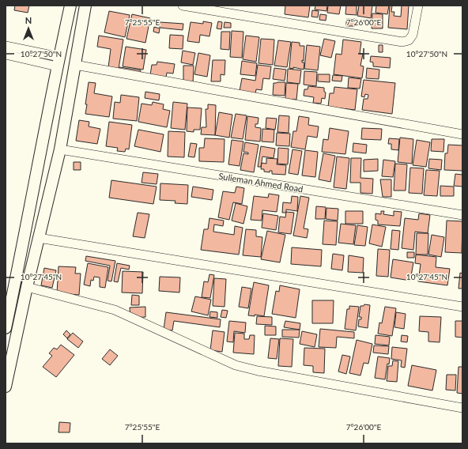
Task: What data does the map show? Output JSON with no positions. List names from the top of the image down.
{
  "streets": {
    "street": ["Sulieman Ahmed Road"]
  },
  "north": "top",
  "coordinates": [
    "7°25'55\"E",
    "7°26'00\"E",
    "10°27'50\"N",
    "10°27'45\"N"
  ]
}
